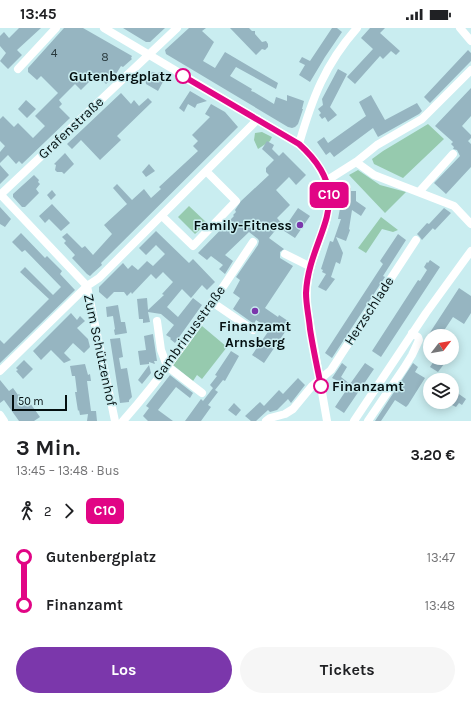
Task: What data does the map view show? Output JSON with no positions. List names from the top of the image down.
{
  "streets": {
    "street": [
      "Grafenstraße",
      "Herzschlade",
      "Gambrinusstraße",
      "Zum Schützenhof"
    ]
  },
  "crossings": [
    ["Grafenstraße", "Zum Schützenhof"]
  ],
  "places": [
    "Gutenbergplatz",
    "Family-Fitness",
    "Finanzamt Arnsberg",
    "Finanzamt"
  ],
  "lines": ["bus line C10"],
  "house_numbers": ["4", "8"],
  "scale_bar": "50 m",
  "north": "top right",
  "page": {
    "status": "13:45",
    "on_map": "C10",
    "scale": "50 m",
    "heading": ["3 Min.", "13:45 – 13:48 · Bus", "3.20 €"],
    "legs": ["2", "C10"],
    "list": [
      {
        "name": "Gutenbergplatz",
        "value": "13:47"
      },
      {
        "name": "Finanzamt",
        "value": "13:48"
      }
    ],
    "buttons": ["Los", "Tickets"]
  }
}
